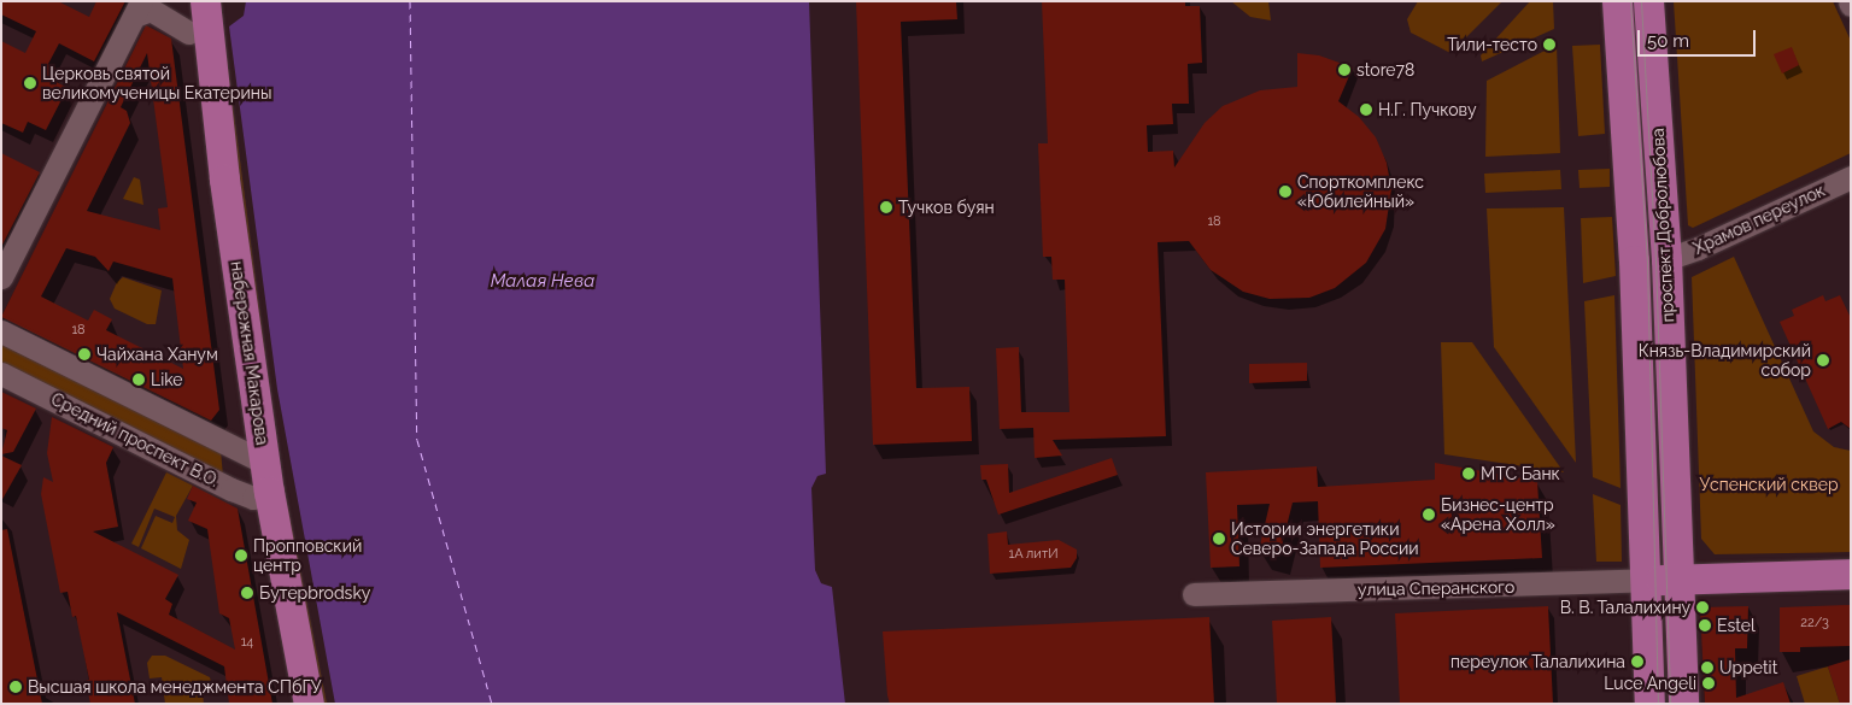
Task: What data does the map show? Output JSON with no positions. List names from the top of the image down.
{
  "streets": {
    "main road": ["проспект Добролюбова", "набережная Макарова", "улица Сперанского"],
    "street": ["Храмов переулок", "Средний проспект В.О."]
  },
  "crossings": [
    ["Храмов переулок", "проспект Добролюбова"],
    ["проспект Добролюбова", "улица Сперанского"],
    ["набережная Макарова", "Средний проспект В.О."]
  ],
  "water": ["Малая Нева"],
  "parks": ["Успенский сквер"],
  "places": [
    "Тили-тесто",
    "store78",
    "Церковь святой великомученицы Екатерины",
    "Н.Г. Пучкову",
    "Спорткомплекс «Юбилейный»",
    "Тучков буян",
    "Чайхана Ханум",
    "Князь-Владимирский собор",
    "Like",
    "МТС Банк",
    "Бизнес-центр «Арена Холл»",
    "Истории энергетики Северо-Запада России",
    "Пропповский центр",
    "Бутерbrodsky",
    "В. В. Талалихину",
    "Estel",
    "переулок Талалихина",
    "Uppetit",
    "Luce Angeli",
    "Высшая школа менеджмента СПбГУ"
  ],
  "house_numbers": [
    "18",
    "18",
    "1А литИ",
    "22/3",
    "14"
  ],
  "scale_bar": "50 m"
}
